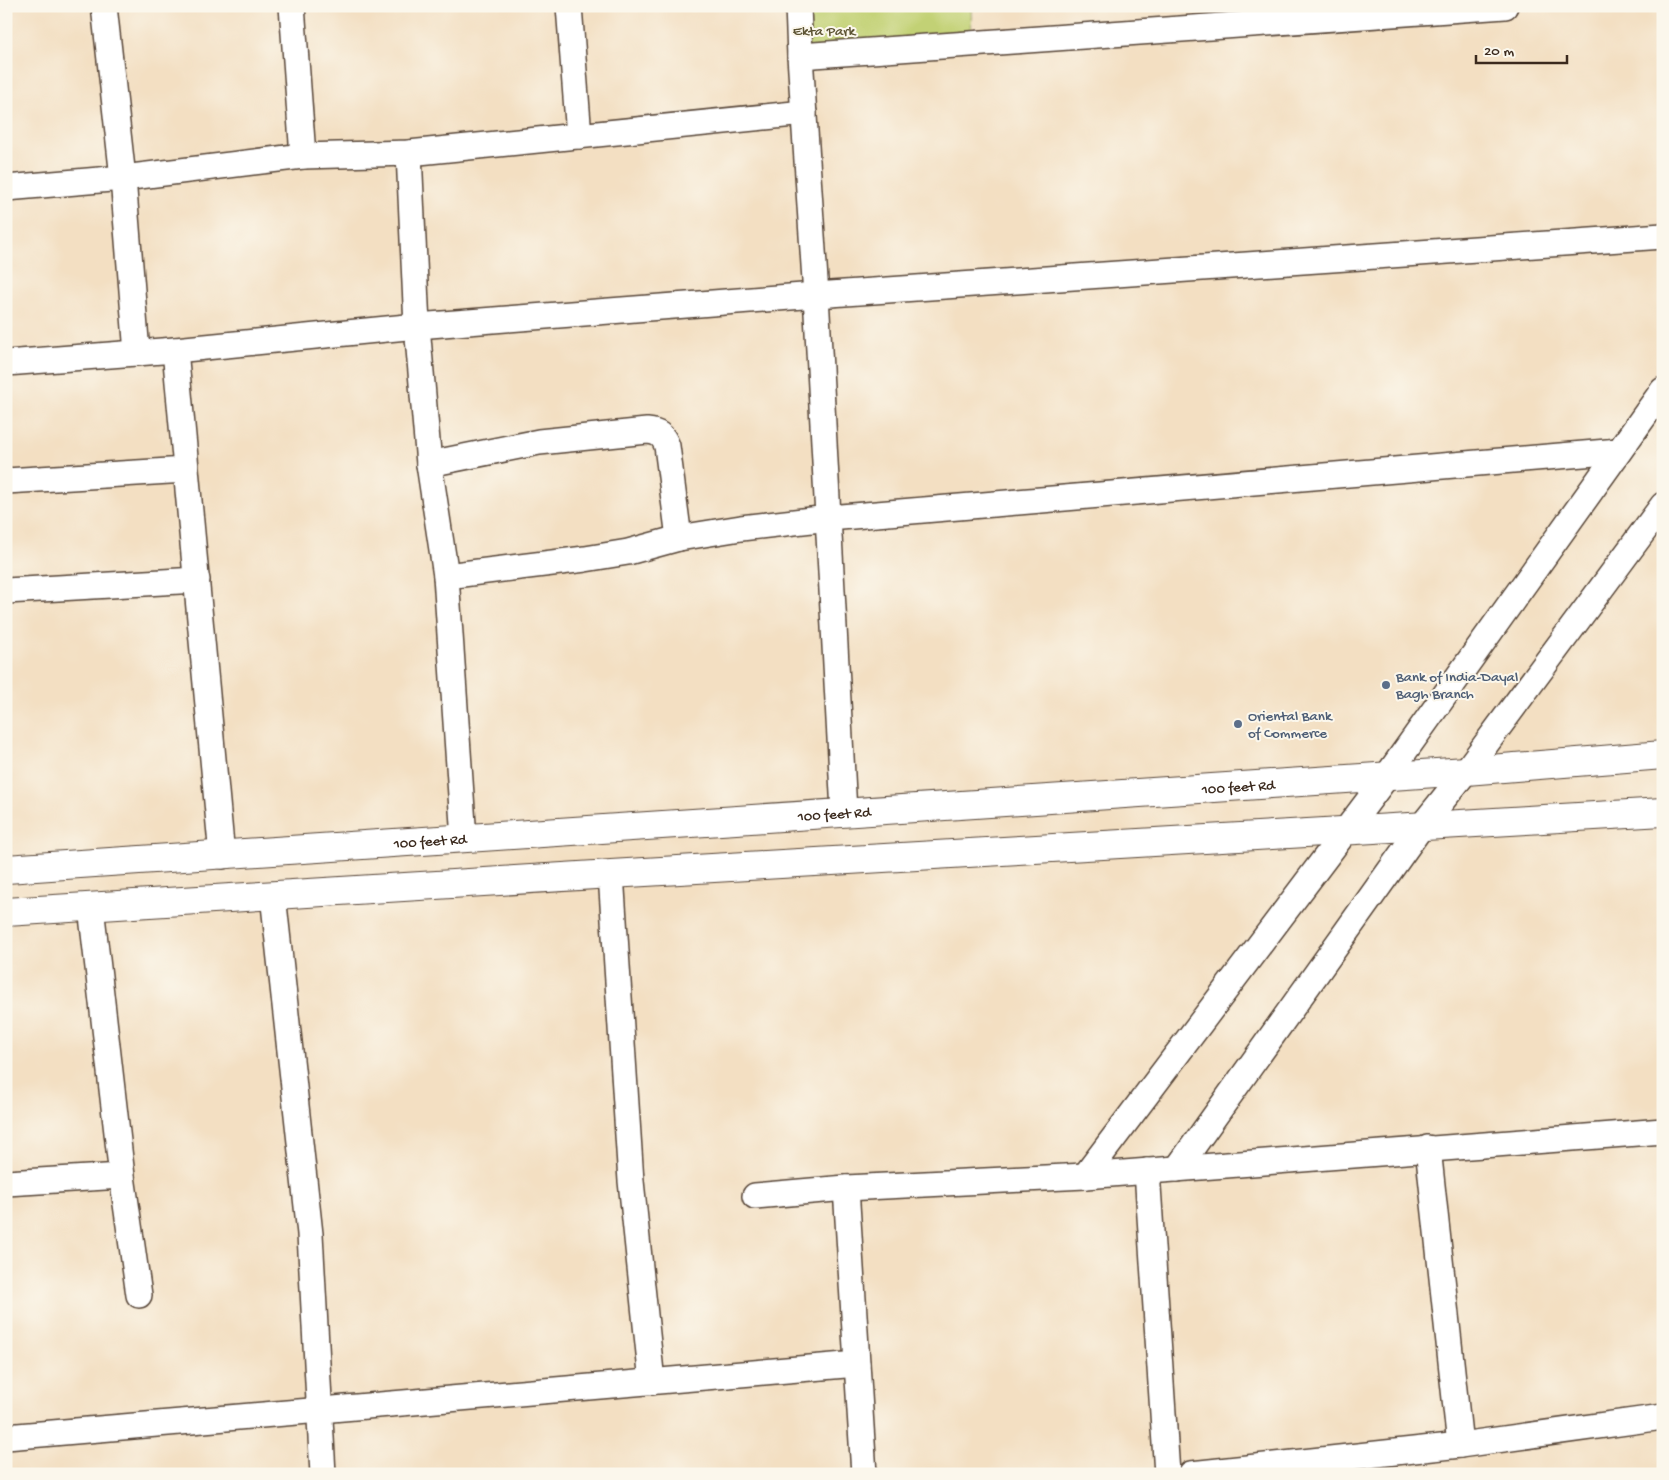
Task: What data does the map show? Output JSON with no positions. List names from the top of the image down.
{
  "streets": {
    "main road": ["100 feet Rd"]
  },
  "parks": ["Ekta Park"],
  "places": ["Bank of India-Dayal Bagh Branch", "Oriental Bank of Commerce"],
  "scale_bar": "20 m"
}
